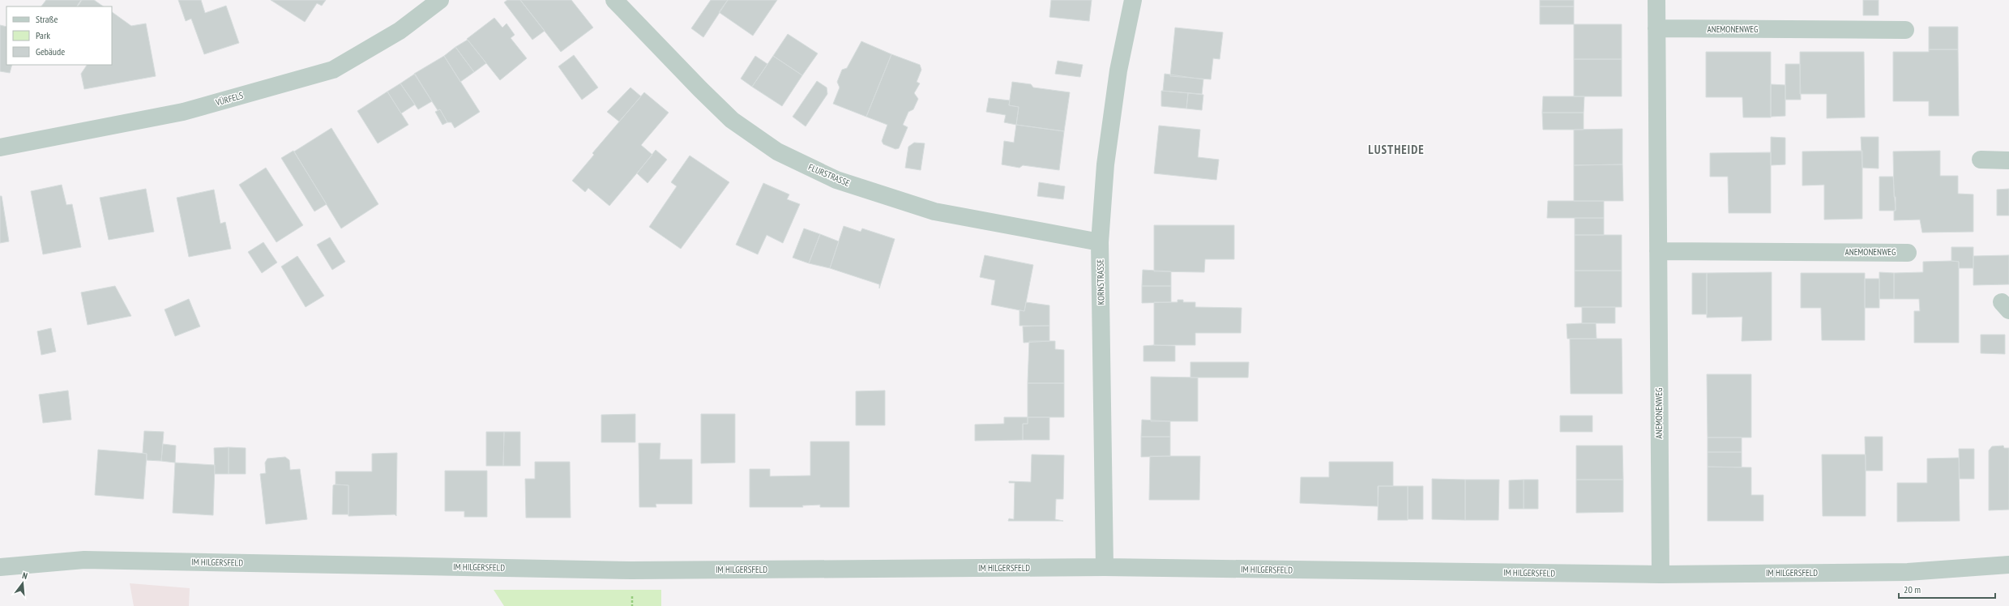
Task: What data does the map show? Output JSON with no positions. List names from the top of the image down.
{
  "streets": {
    "street": [
      "ANEMONENWEG",
      "VÜRFELS",
      "FLURSTRASSE",
      "KORNSTRASSE",
      "IM HILGERSFELD"
    ]
  },
  "crossings": [
    ["ANEMONENWEG", "IM HILGERSFELD"],
    ["FLURSTRASSE", "KORNSTRASSE"],
    ["KORNSTRASSE", "IM HILGERSFELD"]
  ],
  "districts": ["LUSTHEIDE"],
  "legend": ["Straße", "Park", "Gebäude"],
  "scale_bar": "20 m",
  "north": "top"
}
